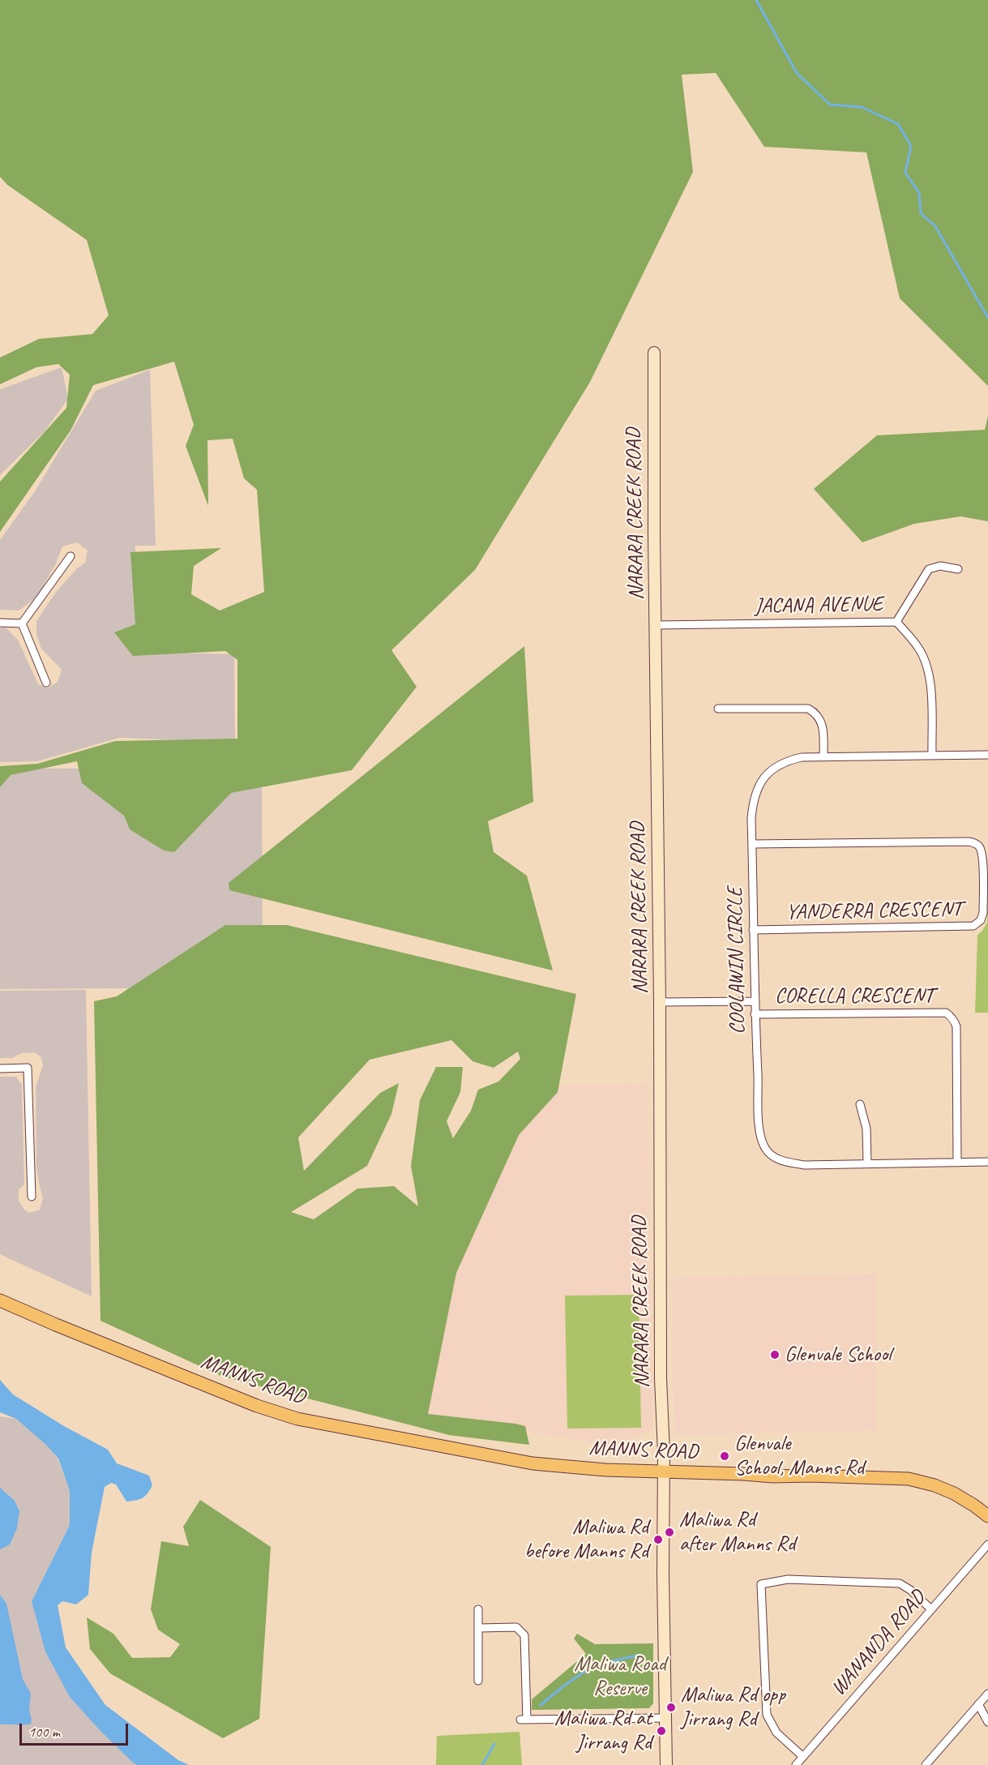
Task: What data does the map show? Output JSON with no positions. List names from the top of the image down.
{
  "streets": {
    "main road": ["MANNS ROAD"],
    "street": [
      "NARARA CREEK ROAD",
      "JACANA AVENUE",
      "YANDERRA CRESCENT",
      "COOLAWIN CIRCLE",
      "CORELLA CRESCENT",
      "WANANDA ROAD"
    ]
  },
  "crossings": [
    ["NARARA CREEK ROAD", "JACANA AVENUE"],
    ["NARARA CREEK ROAD", "MANNS ROAD"],
    ["JACANA AVENUE", "COOLAWIN CIRCLE"],
    ["YANDERRA CRESCENT", "COOLAWIN CIRCLE"],
    ["COOLAWIN CIRCLE", "CORELLA CRESCENT"]
  ],
  "parks": ["Maliwa Road Reserve"],
  "places": [
    "Glenvale School",
    "Glenvale School, Manns Rd",
    "Maliwa Rd after Manns Rd",
    "Maliwa Rd before Manns Rd",
    "Maliwa Rd opp Jirrang Rd",
    "Maliwa Rd at Jirrang Rd"
  ],
  "scale_bar": "100 m"
}
